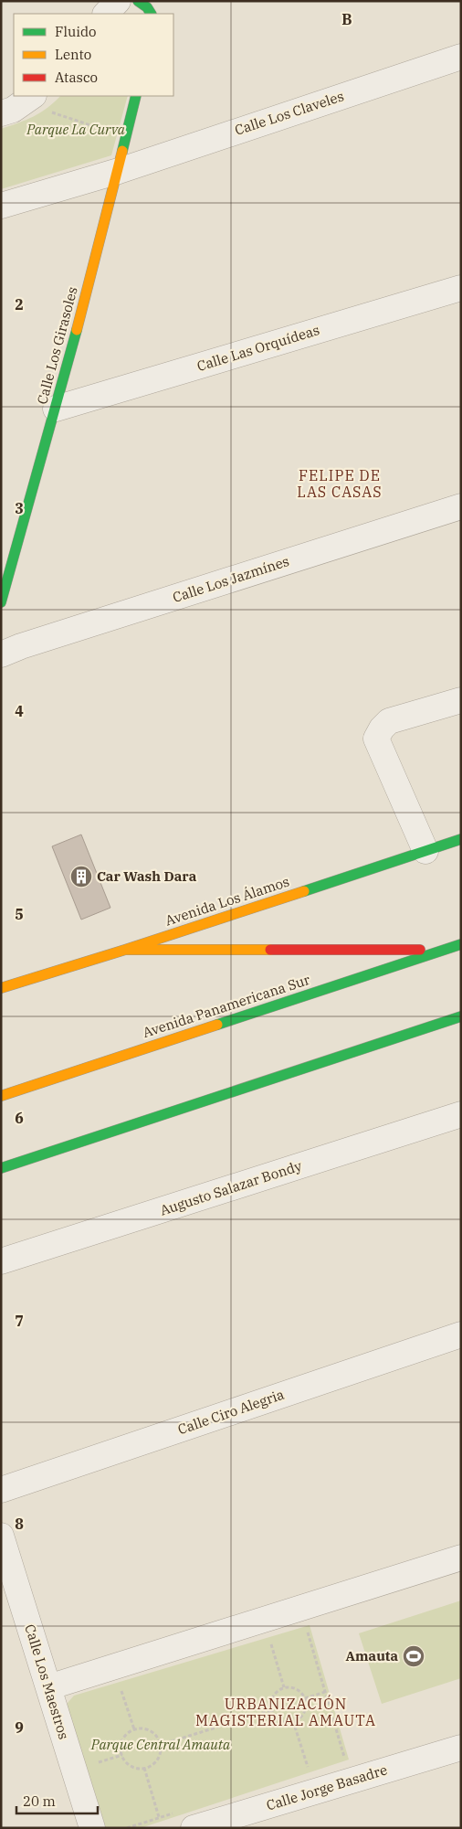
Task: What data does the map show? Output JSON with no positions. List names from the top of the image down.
{
  "streets": {
    "main road": ["Calle Los Girasoles", "Avenida Los Álamos", "Avenida Panamericana Sur"],
    "street": [
      "Calle Los Claveles",
      "Calle Las Orquídeas",
      "Calle Los Jazmínes",
      "Augusto Salazar Bondy",
      "Calle Ciro Alegria",
      "Calle Los Maestros",
      "Calle Jorge Basadre"
    ]
  },
  "crossings": [
    ["Calle Los Claveles", "Calle Los Girasoles"],
    ["Calle Los Girasoles", "Calle Las Orquídeas"]
  ],
  "districts": ["FELIPE DE LAS CASAS", "URBANIZACIÓN MAGISTERIAL AMAUTA"],
  "parks": ["Parque La Curva", "Parque Central Amauta"],
  "places": {
    "building": ["Car Wash Dara"],
    "sports": ["Amauta"]
  },
  "legend": ["Fluido", "Lento", "Atasco"],
  "scale_bar": "20 m",
  "grid": {
    "columns": ["B"],
    "rows": [
      "2",
      "3",
      "4",
      "5",
      "6",
      "7",
      "8",
      "9"
    ]
  }
}
